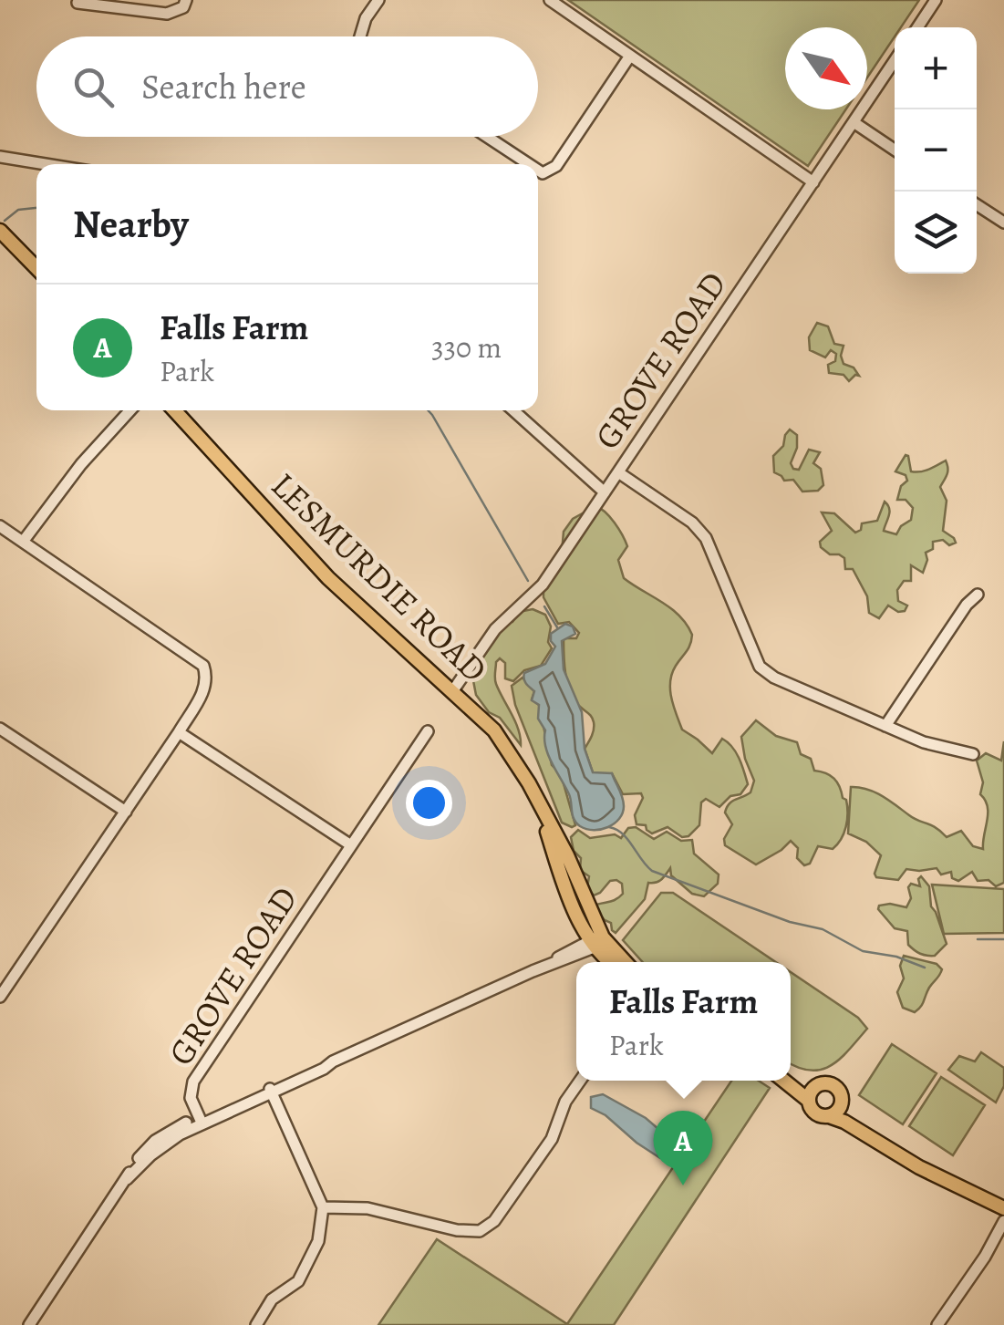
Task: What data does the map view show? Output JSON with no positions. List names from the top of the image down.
{
  "streets": {
    "main road": ["LESMURDIE ROAD"],
    "street": ["GROVE ROAD"]
  },
  "crossings": [
    ["GROVE ROAD", "LESMURDIE ROAD"]
  ],
  "north": "bottom right",
  "page": {
    "map_buttons": ["+", "−"],
    "search": "Search here",
    "heading": "Nearby",
    "list": [
      {
        "mark": "A",
        "name": "Falls Farm",
        "note": "Park",
        "value": "330 m"
      }
    ],
    "popup": ["Falls Farm", "Park"],
    "pins": "A"
  }
}
